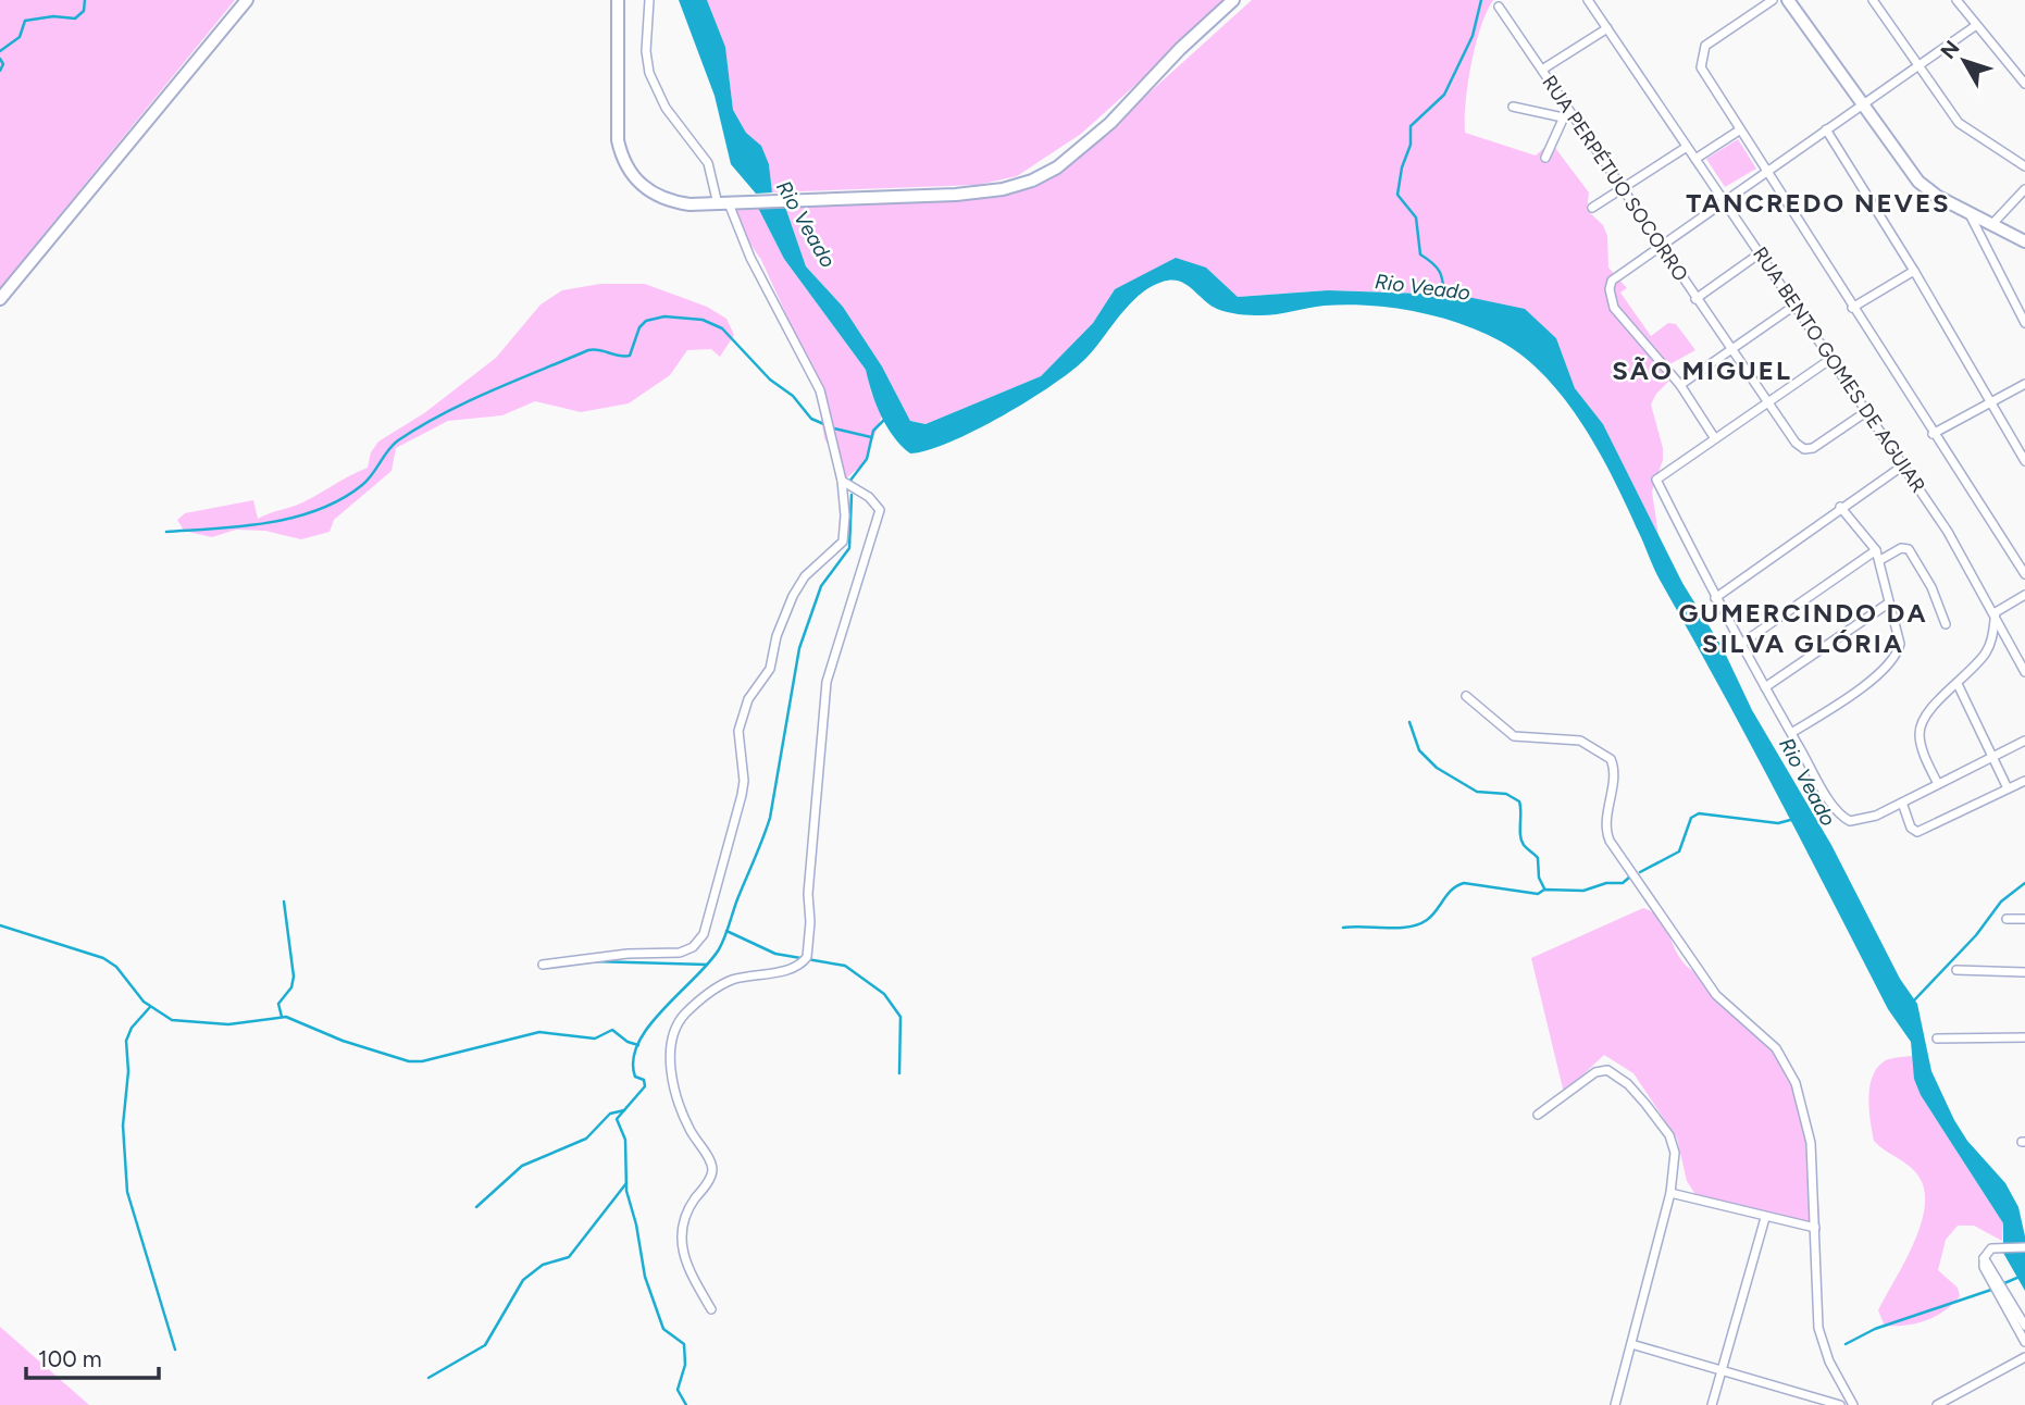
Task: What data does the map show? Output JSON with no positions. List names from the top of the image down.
{
  "streets": {
    "street": ["RUA PERPÉTUO SOCORRO", "RUA BENTO GOMES DE AGUIAR"]
  },
  "crossings": [
    ["RUA PERPÉTUO SOCORRO", "RUA BENTO GOMES DE AGUIAR"]
  ],
  "districts": ["TANCREDO NEVES", "SÃO MIGUEL", "GUMERCINDO DA SILVA GLÓRIA"],
  "water": ["Rio Veado"],
  "scale_bar": "100 m",
  "north": "top left"
}
